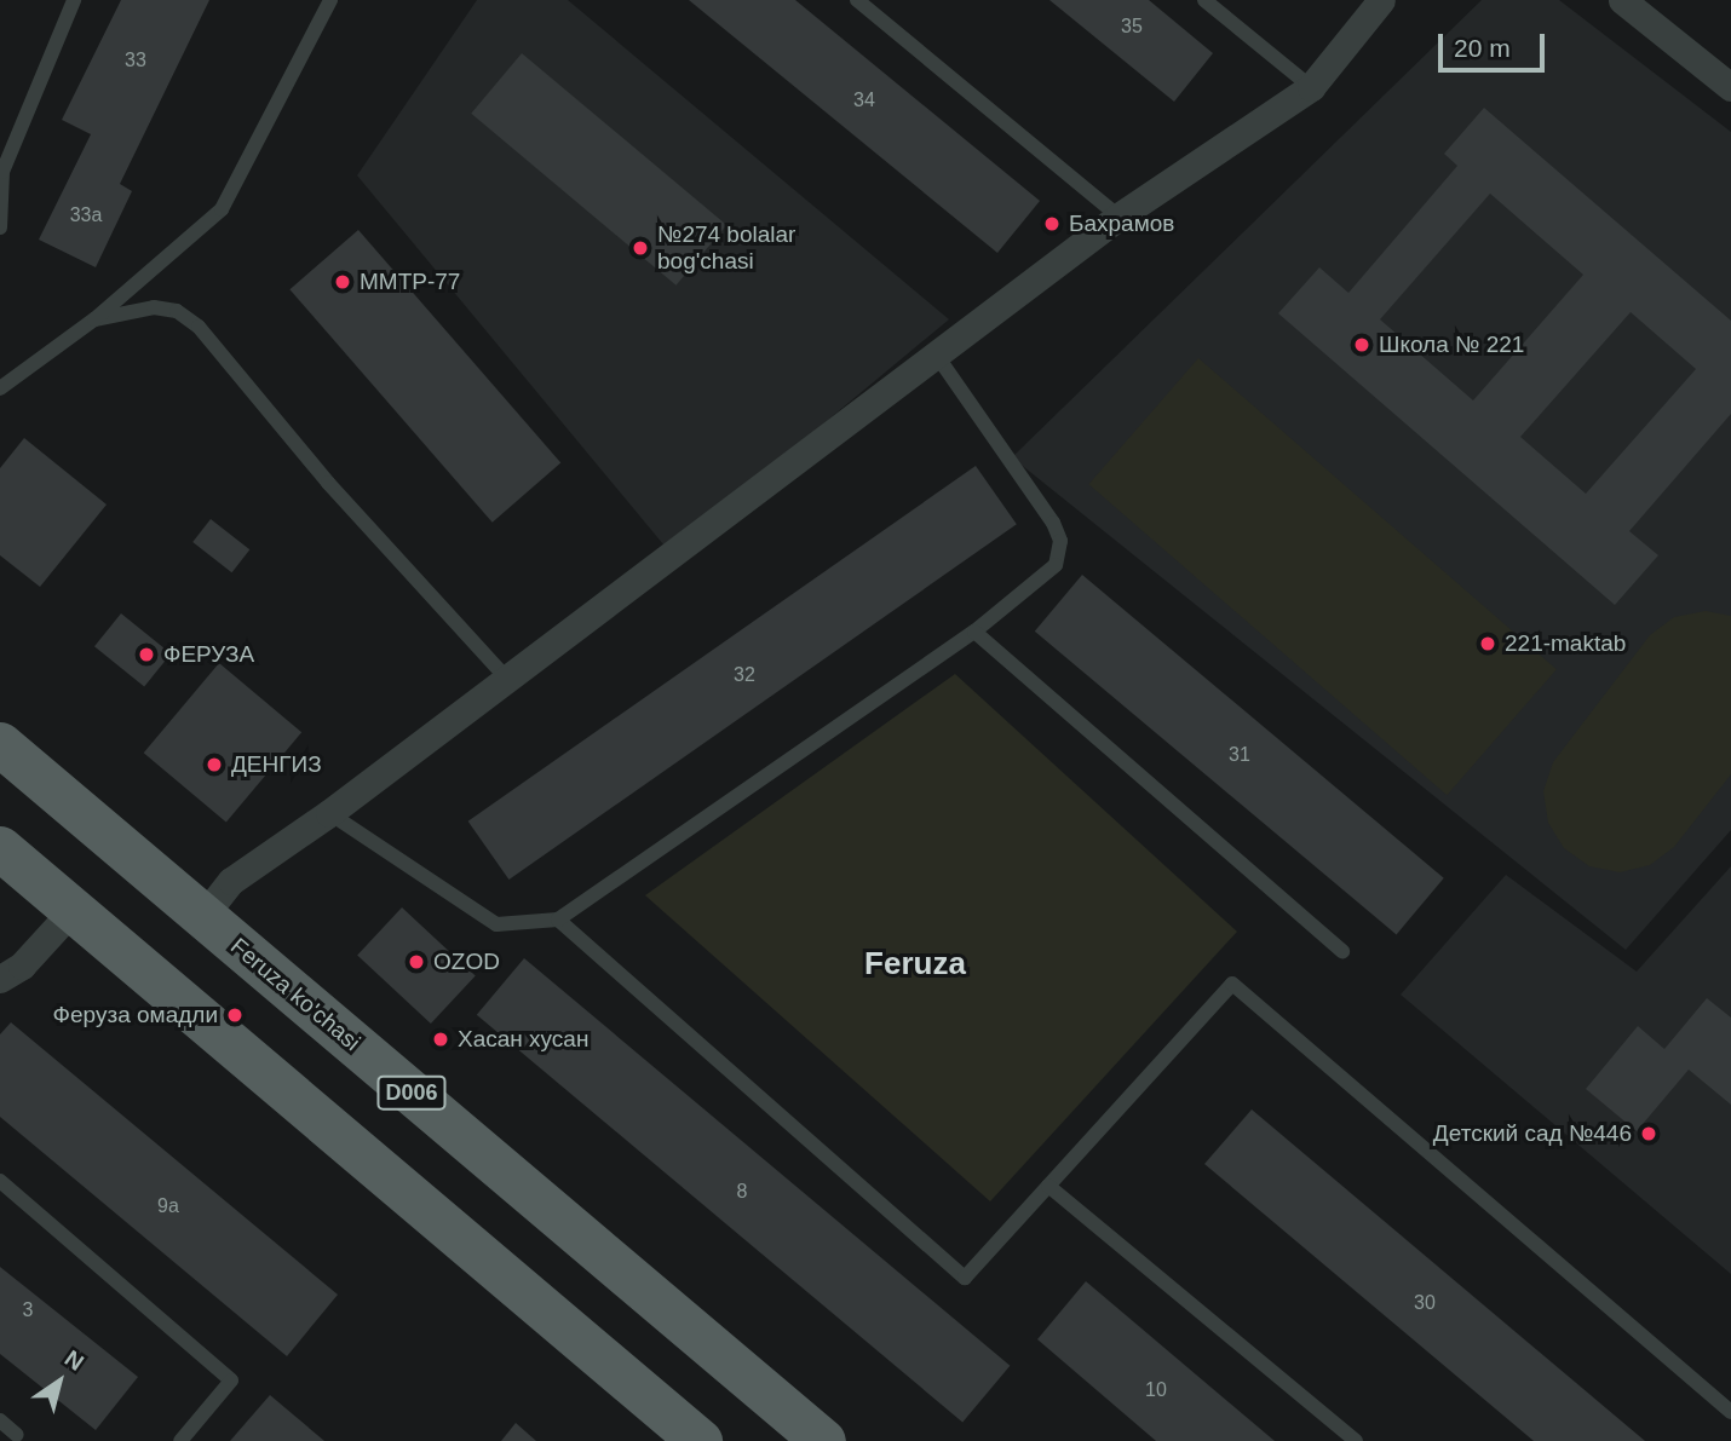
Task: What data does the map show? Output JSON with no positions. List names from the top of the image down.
{
  "streets": {
    "main road": ["Feruza ko'chasi", "D006"]
  },
  "districts": ["Feruza"],
  "places": [
    "Бахрамов",
    "№274 bolalar bog'chasi",
    "MMTP-77",
    "Школа № 221",
    "221-maktab",
    "ФЕРУЗА",
    "ДЕНГИЗ",
    "OZOD",
    "Феруза омадли",
    "Хасан хусан",
    "Детский сад №446"
  ],
  "house_numbers": [
    "35",
    "33",
    "34",
    "33а",
    "32",
    "31",
    "8",
    "9a",
    "30",
    "3",
    "10"
  ],
  "scale_bar": "20 m",
  "north": "top right"
}
